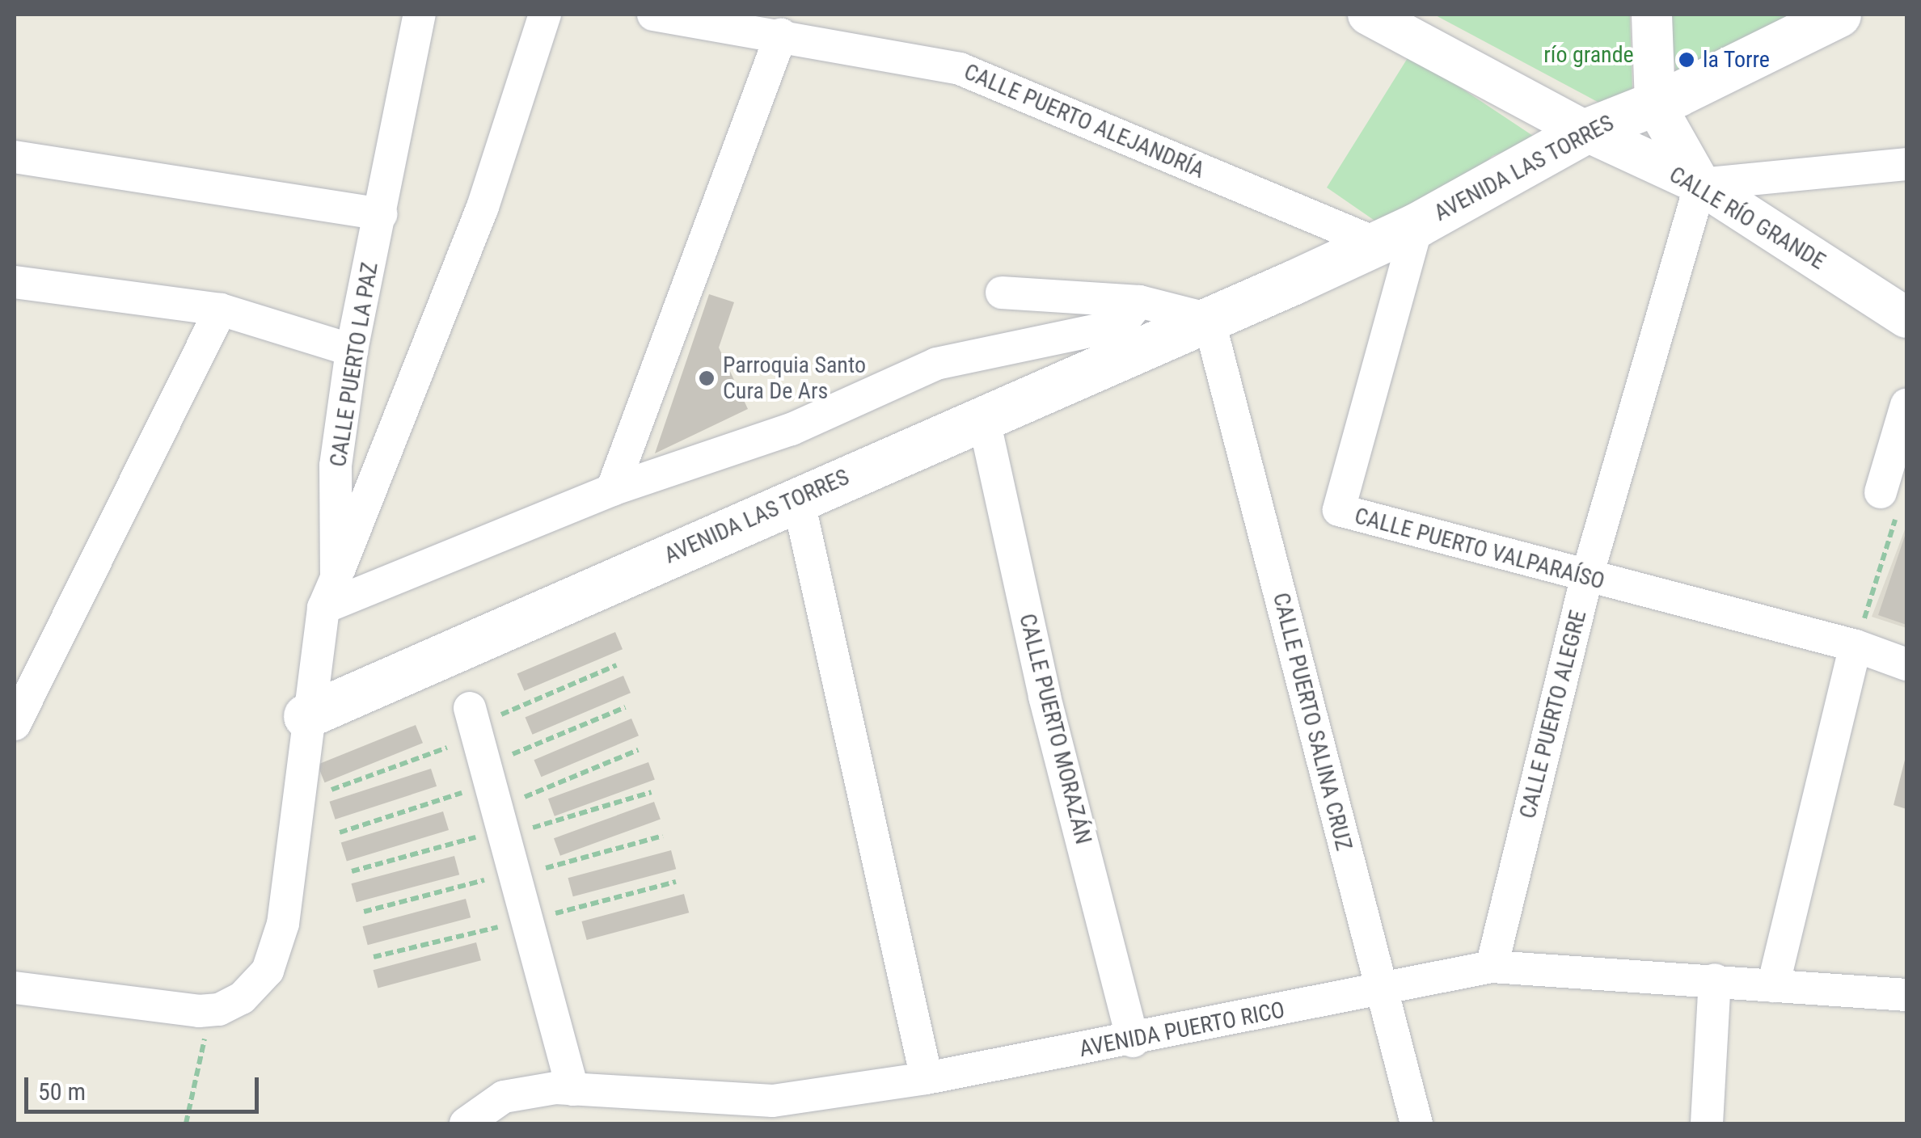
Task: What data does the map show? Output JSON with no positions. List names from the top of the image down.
{
  "streets": {
    "main road": ["AVENIDA LAS TORRES"],
    "street": [
      "CALLE PUERTO ALEJANDRÍA",
      "CALLE RÍO GRANDE",
      "CALLE PUERTO LA PAZ",
      "CALLE PUERTO VALPARAÍSO",
      "CALLE PUERTO ALEGRE",
      "CALLE PUERTO SALINA CRUZ",
      "CALLE PUERTO MORAZÁN",
      "AVENIDA PUERTO RICO"
    ]
  },
  "crossings": [
    ["CALLE PUERTO ALEJANDRÍA", "AVENIDA LAS TORRES"],
    ["AVENIDA LAS TORRES", "CALLE RÍO GRANDE"],
    ["AVENIDA LAS TORRES", "CALLE PUERTO LA PAZ"],
    ["AVENIDA LAS TORRES", "CALLE PUERTO VALPARAÍSO"],
    ["AVENIDA LAS TORRES", "CALLE PUERTO SALINA CRUZ"],
    ["AVENIDA LAS TORRES", "CALLE PUERTO MORAZÁN"],
    ["CALLE RÍO GRANDE", "CALLE PUERTO ALEGRE"],
    ["CALLE PUERTO VALPARAÍSO", "CALLE PUERTO ALEGRE"],
    ["CALLE PUERTO ALEGRE", "AVENIDA PUERTO RICO"],
    ["CALLE PUERTO SALINA CRUZ", "AVENIDA PUERTO RICO"],
    ["CALLE PUERTO MORAZÁN", "AVENIDA PUERTO RICO"]
  ],
  "parks": ["río grande"],
  "places": ["la Torre", "Parroquia Santo Cura De Ars"],
  "scale_bar": "50 m"
}
